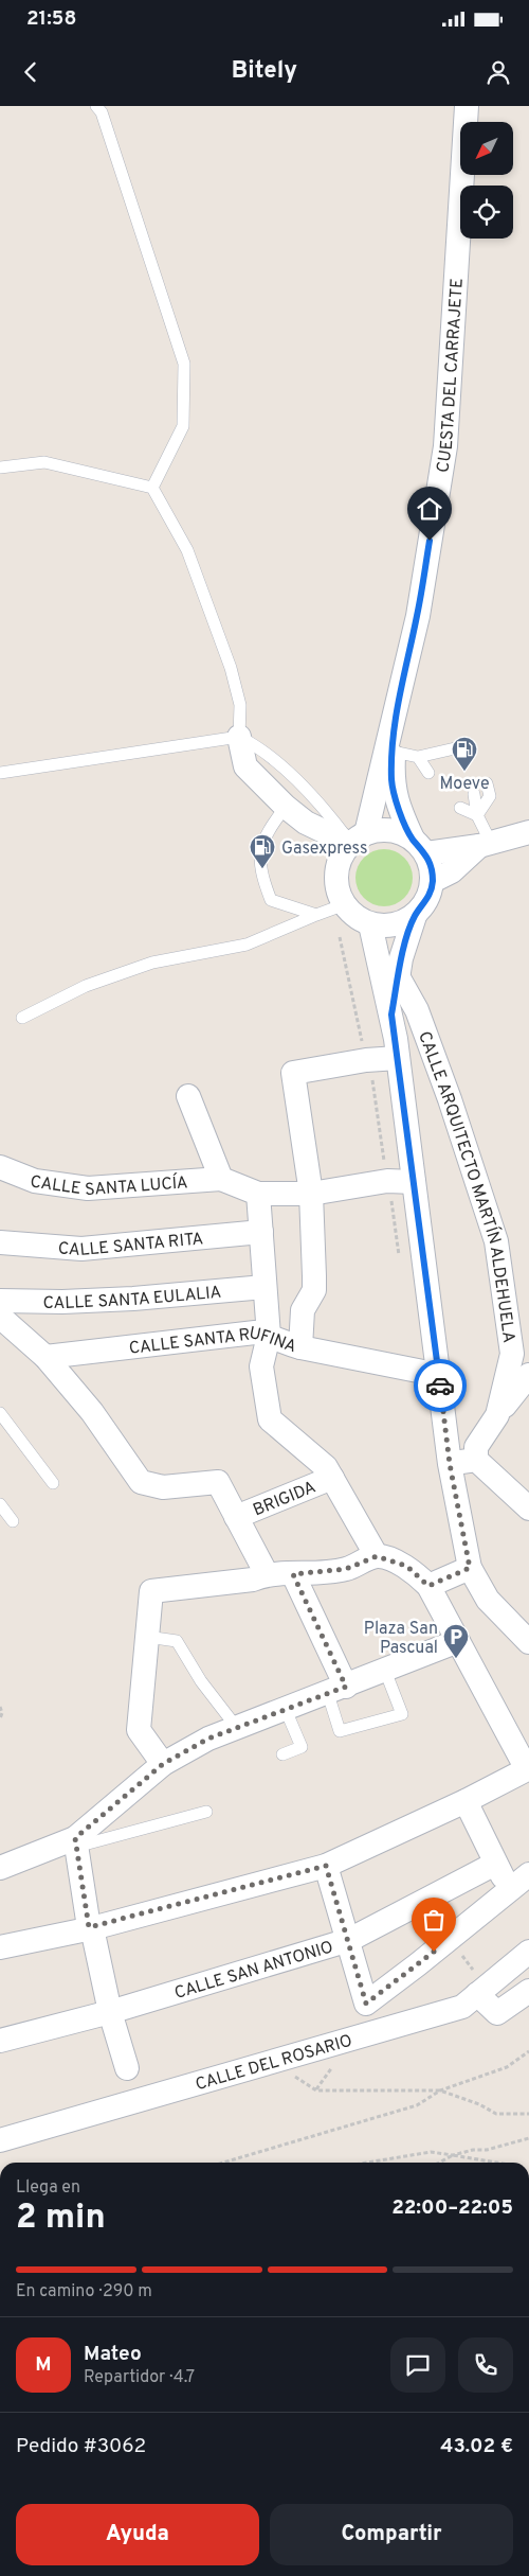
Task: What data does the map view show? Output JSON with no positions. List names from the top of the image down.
{
  "streets": {
    "street": [
      "CUESTA DEL CARRAJETE",
      "CALLE SANTA LUCÍA",
      "CALLE ARQUITECTO MARTÍN ALDEHUELA",
      "CALLE SANTA RITA",
      "CALLE SANTA EULALIA",
      "CALLE SANTA RUFINA",
      "BRIGIDA",
      "CALLE SAN ANTONIO",
      "CALLE DEL ROSARIO"
    ]
  },
  "places": {
    "fuel station": ["Moeve", "Gasexpress"],
    "parking": ["Plaza San Pascual"]
  },
  "north": "bottom left",
  "page": {
    "status": "21:58",
    "header": "Bitely",
    "heading": ["2 min", "Llega en", "22:00–22:05"],
    "panel": [
      "Mateo",
      "Repartidor · 4.7",
      "Pedido #3062",
      "43.02 €"
    ],
    "bar": "En camino · 290 m",
    "round": "M",
    "buttons": ["Ayuda", "Compartir"]
  }
}
